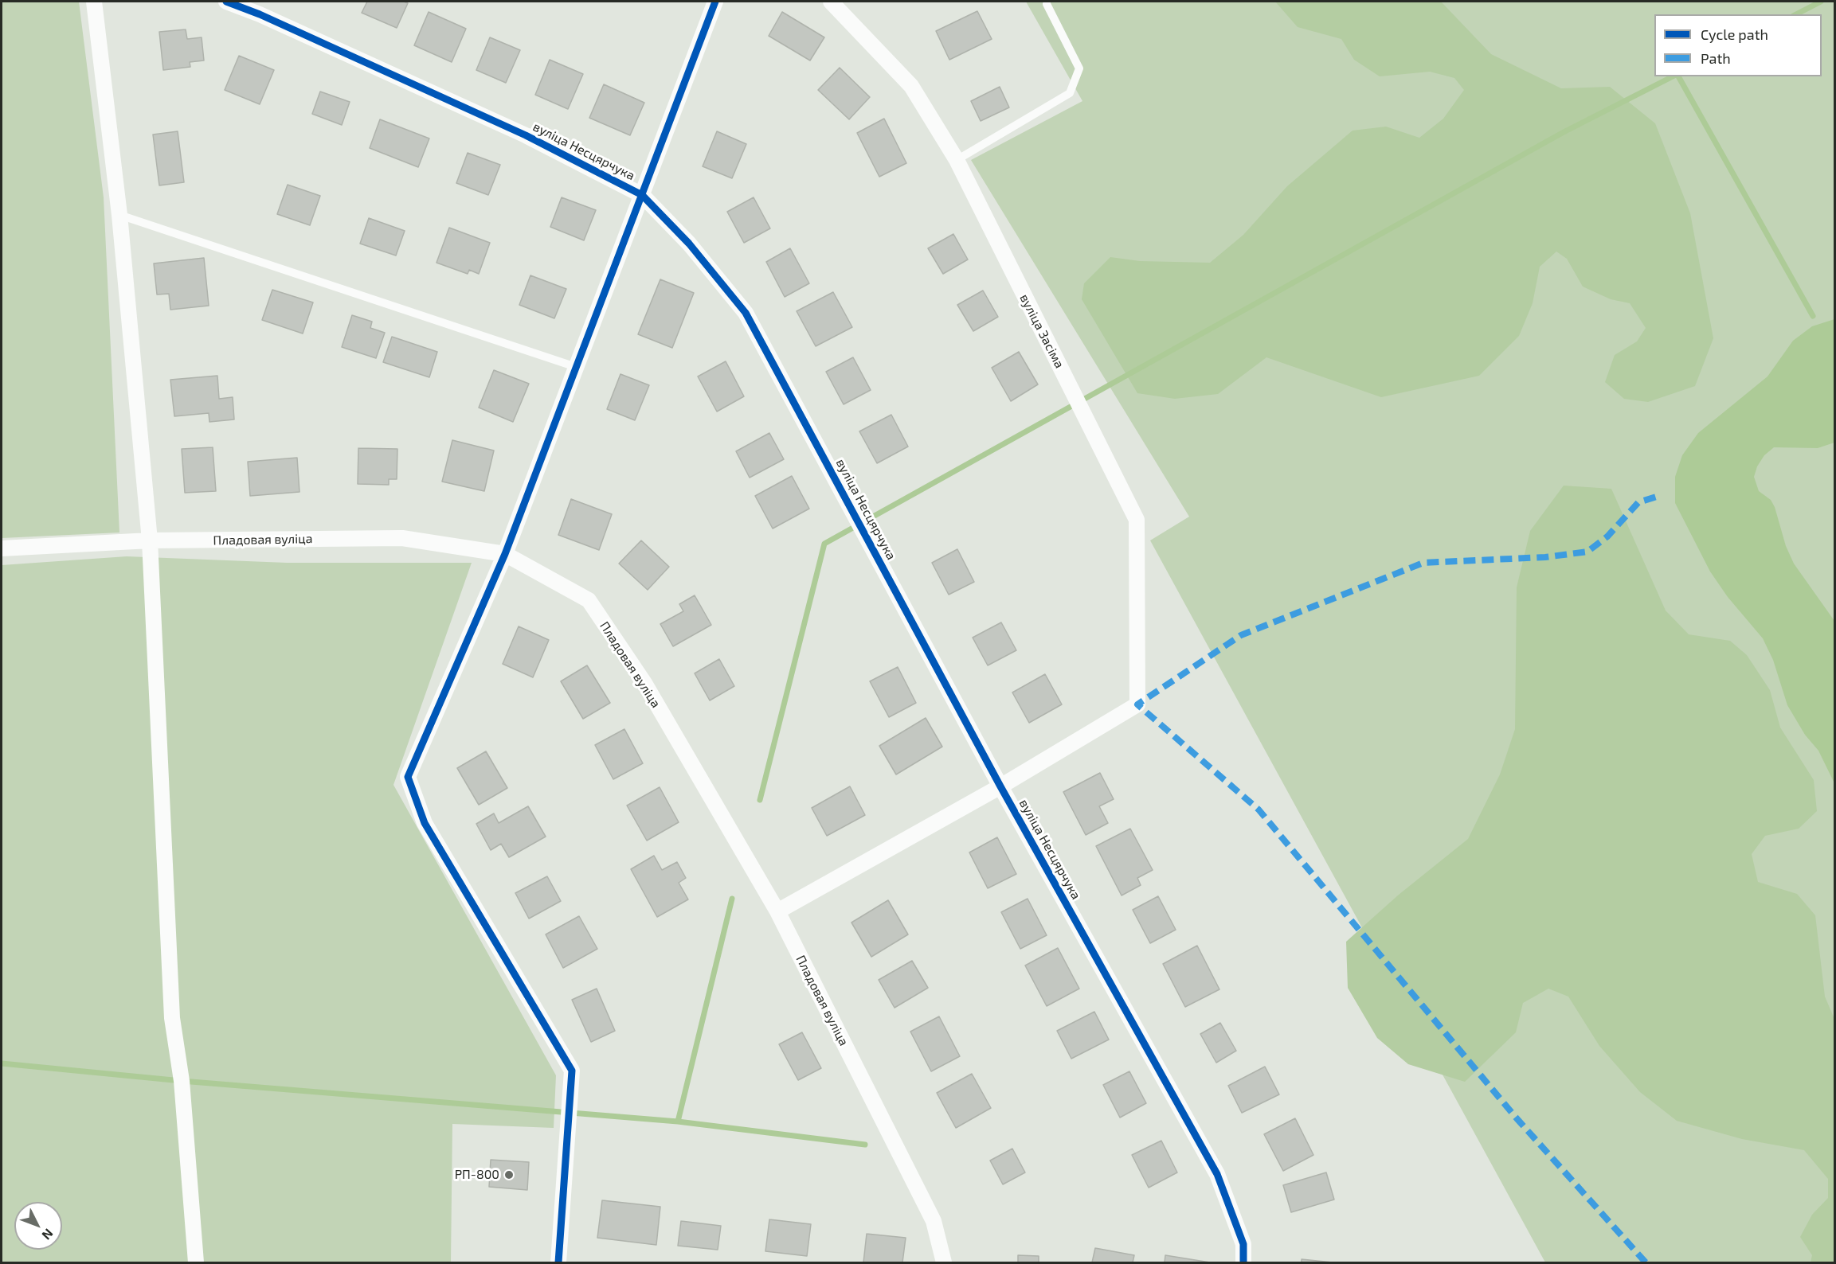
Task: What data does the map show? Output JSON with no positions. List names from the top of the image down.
{
  "streets": {
    "street": ["вуліца Несцярчука", "вуліца Засіма", "Пладовая вуліца"]
  },
  "crossings": [
    ["вуліца Несцярчука", "вуліца Засіма"]
  ],
  "places": ["РП-800"],
  "legend": ["Cycle path", "Path"],
  "north": "bottom right"
}
